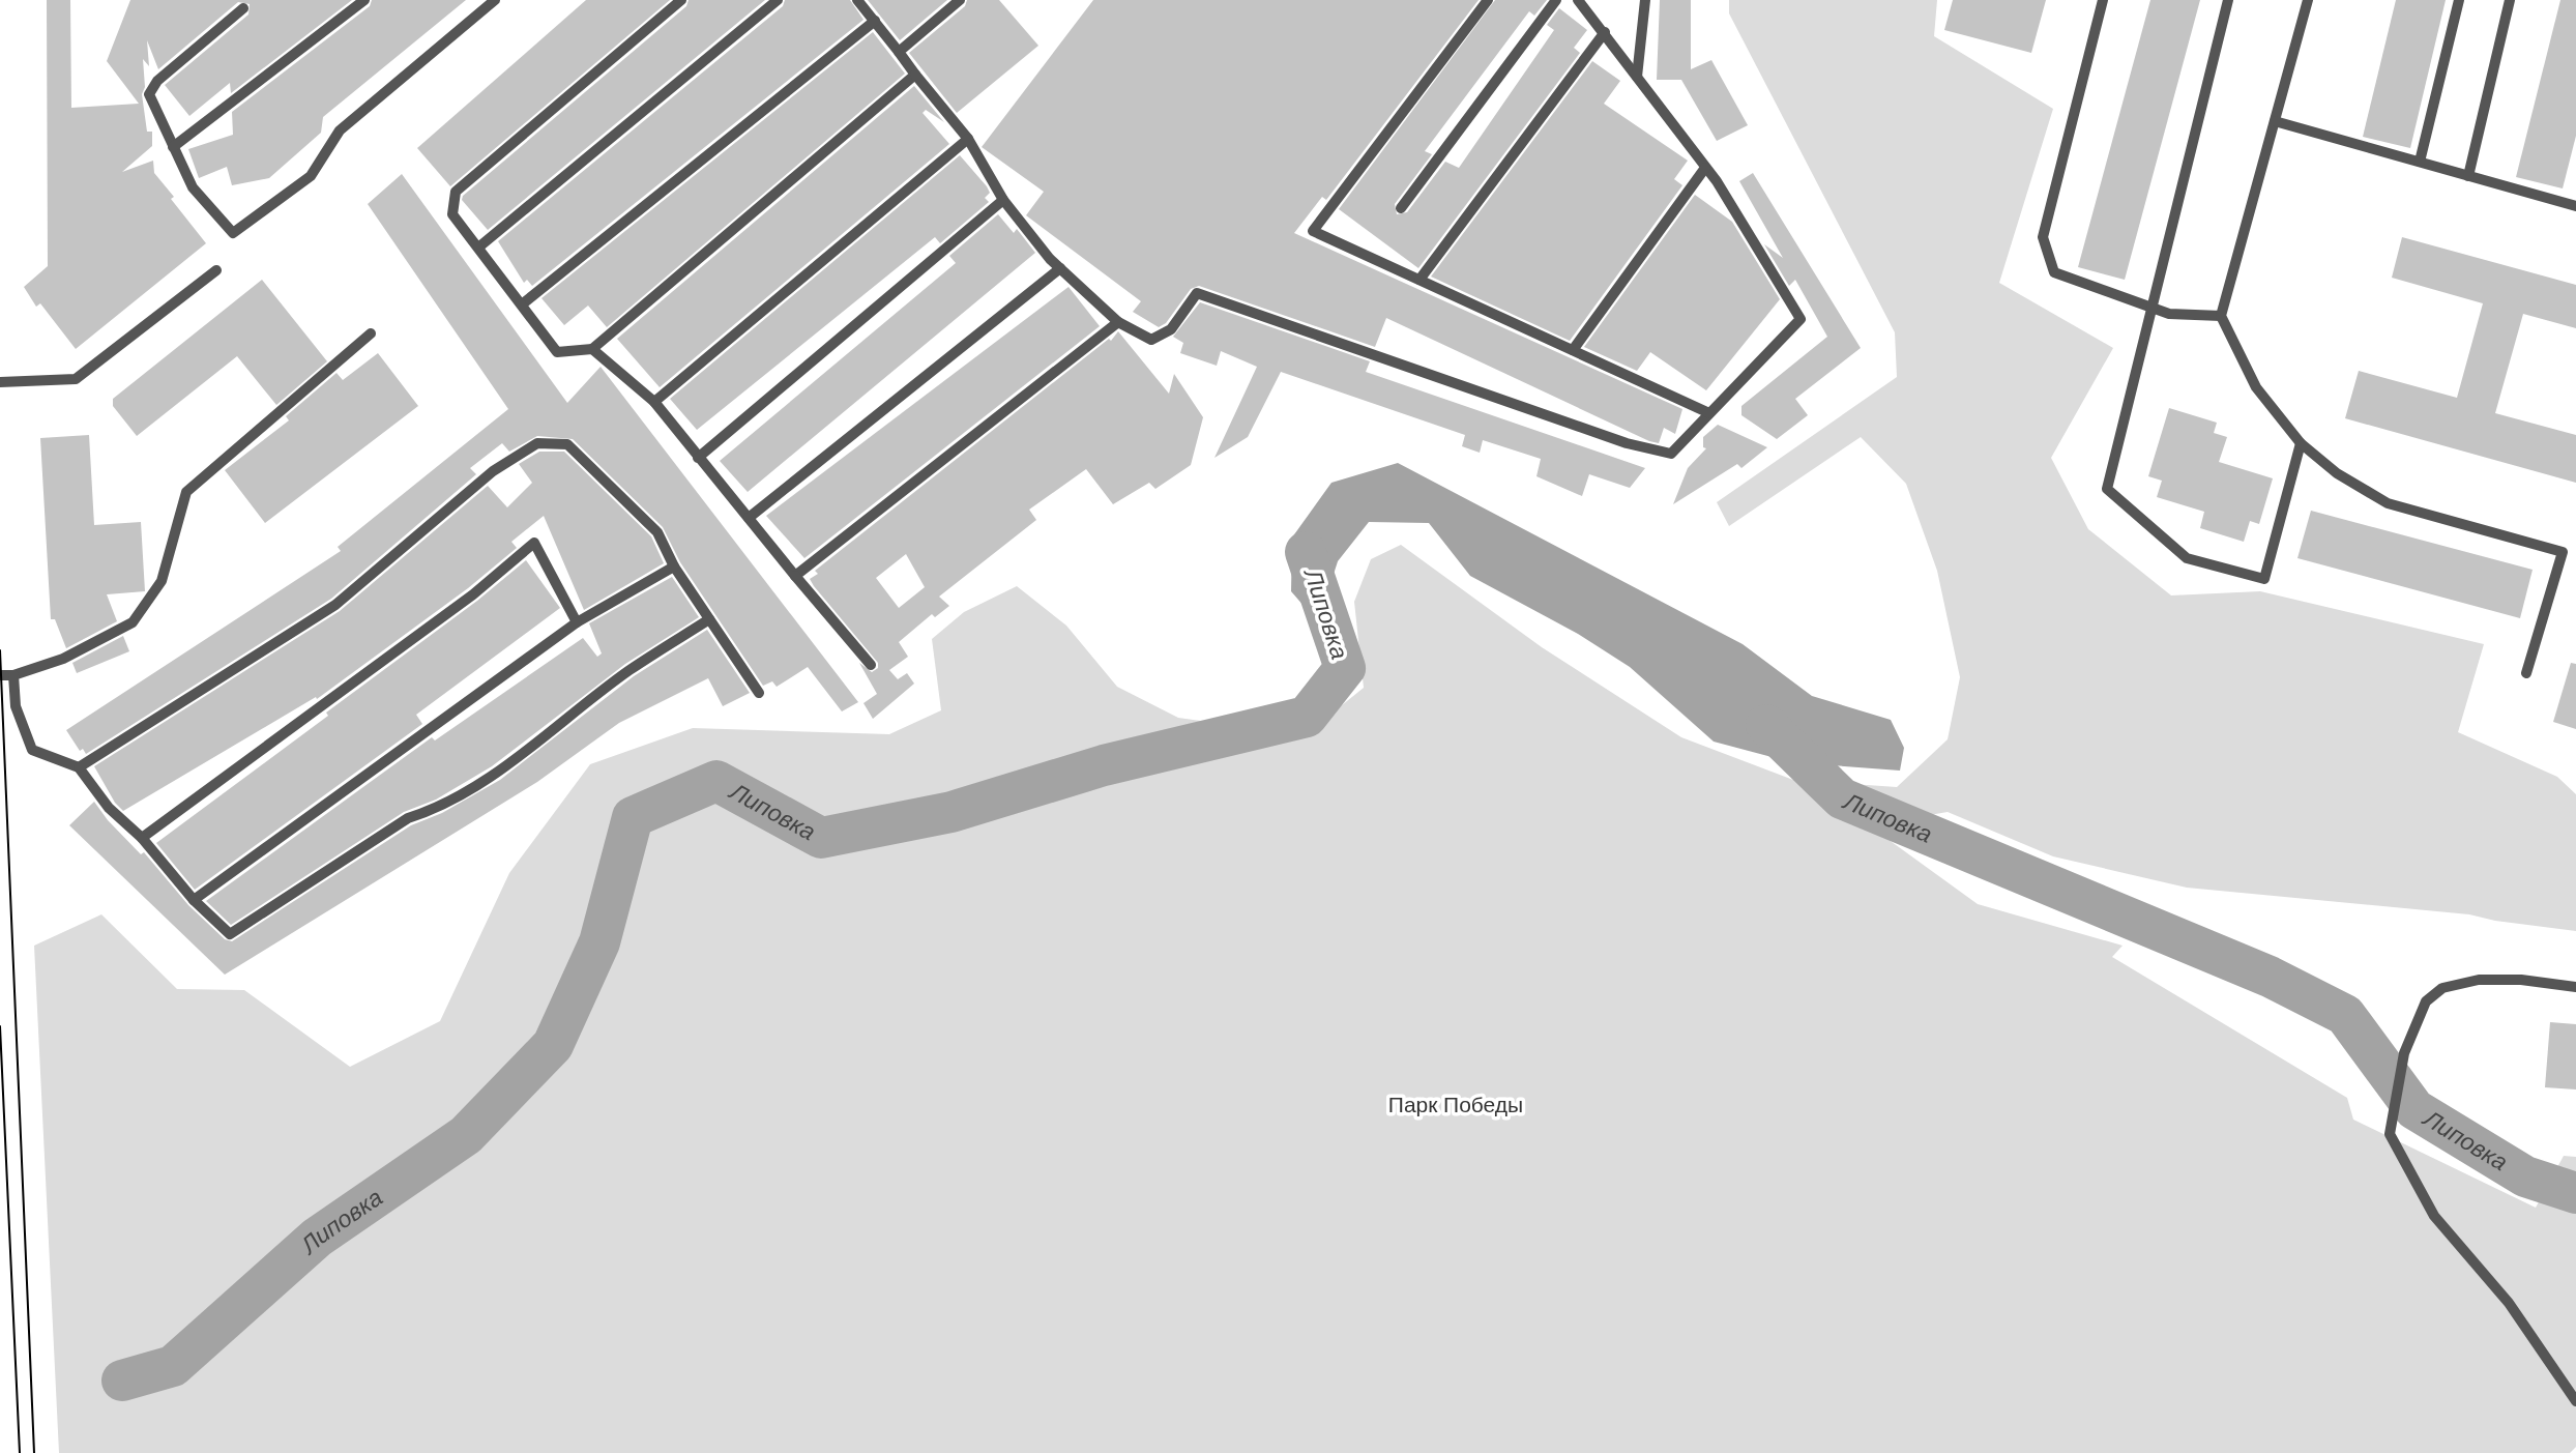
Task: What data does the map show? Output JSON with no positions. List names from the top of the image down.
{
  "water": ["Липовка"],
  "parks": ["Парк Победы"]
}
